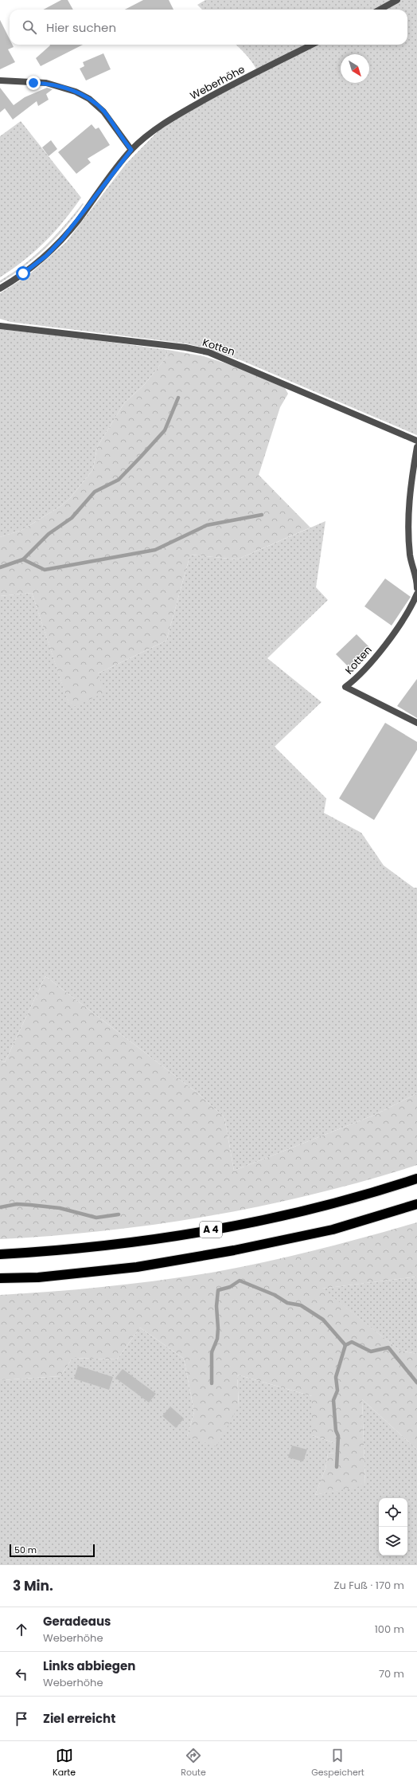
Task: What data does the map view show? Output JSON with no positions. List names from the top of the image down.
{
  "streets": {
    "highway": ["A 4"],
    "street": ["Weberhöhe", "Kotten"]
  },
  "scale_bar": "50 m",
  "north": "bottom right",
  "page": {
    "search": "Hier suchen",
    "scale": "50 m",
    "heading": ["3 Min.", "Zu Fuß · 170 m"],
    "list": [
      ["Geradeaus", "Weberhöhe", "100 m"],
      ["Links abbiegen", "Weberhöhe", "70 m"],
      "Ziel erreicht"
    ],
    "nav": ["Karte", "Route", "Gespeichert"]
  }
}
